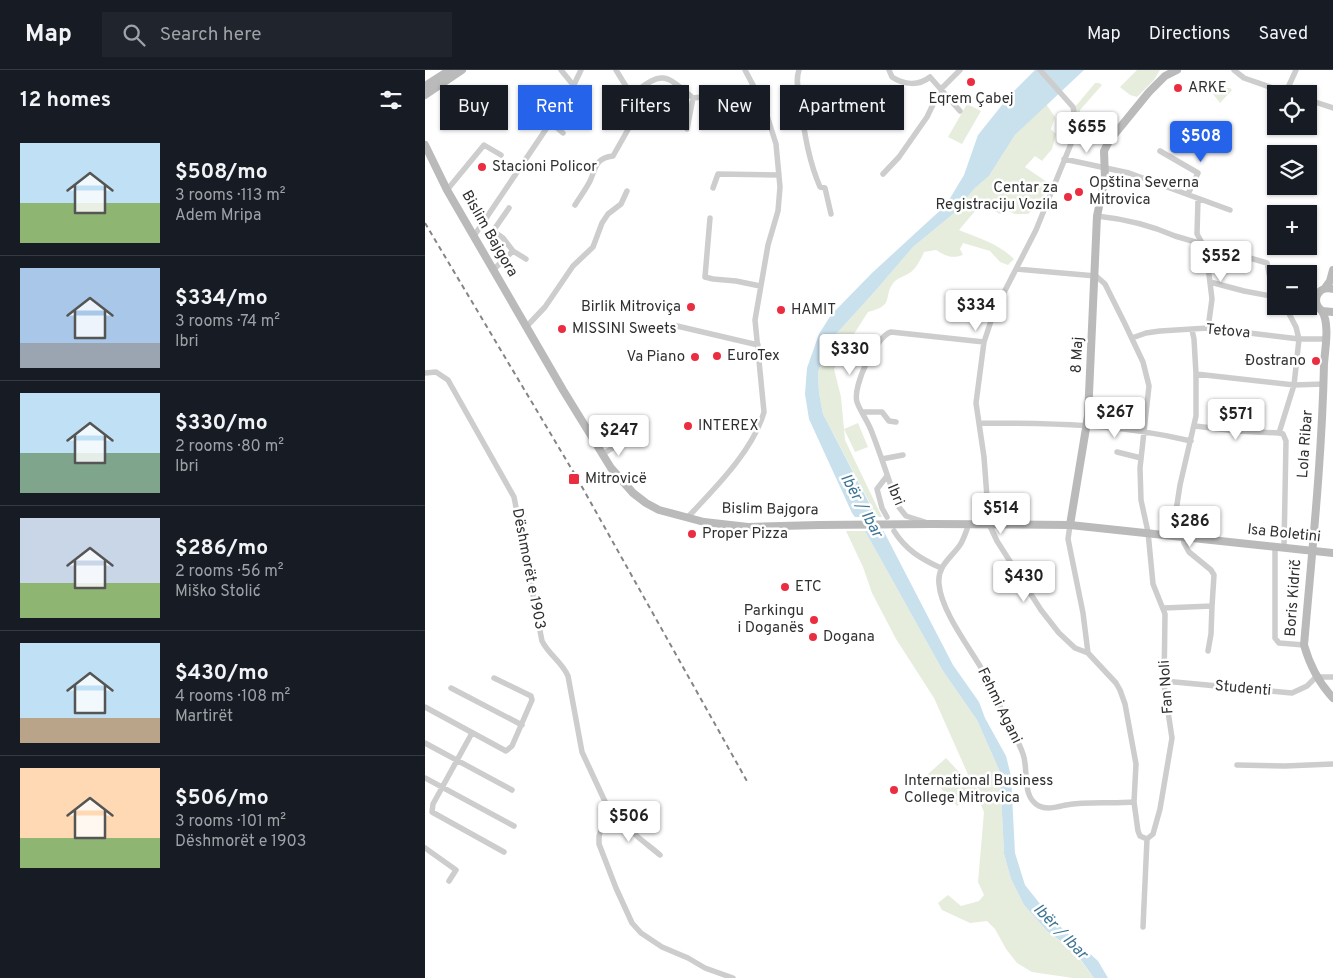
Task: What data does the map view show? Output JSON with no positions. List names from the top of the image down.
{
  "streets": {
    "main road": [
      "Bislim Bajgora",
      "8 Maj",
      "Lola Ribar",
      "Isa Boletini",
      "Boris Kidrič"
    ],
    "street": [
      "Tetova",
      "Ibri",
      "Dëshmorët e 1903",
      "Fan Noli",
      "Studenti",
      "Fehmi Agani"
    ]
  },
  "crossings": [
    ["Bislim Bajgora", "Ibri"],
    ["Bislim Bajgora", "Isa Boletini"],
    ["Tetova", "Lola Ribar"],
    ["Tetova", "Fan Noli"],
    ["8 Maj", "Isa Boletini"],
    ["8 Maj", "Fan Noli"],
    ["Lola Ribar", "Isa Boletini"],
    ["Lola Ribar", "Boris Kidrič"],
    ["Ibri", "Isa Boletini"],
    ["Ibri", "Fehmi Agani"],
    ["Isa Boletini", "Boris Kidrič"],
    ["Isa Boletini", "Fan Noli"],
    ["Boris Kidrič", "Studenti"],
    ["Fan Noli", "Studenti"]
  ],
  "water": ["Ibër / Ibar"],
  "places": {
    "other": [
      "Eqrem Çabej",
      "ARKE",
      "Stacioni Policor",
      "Opština Severna Mitrovica",
      "Centar za Registraciju Vozila",
      "Birlik Mitroviça",
      "HAMIT",
      "MISSINI Sweets",
      "EuroTex",
      "Va Piano",
      "Đostrano",
      "INTEREX",
      "Proper Pizza",
      "ETC",
      "Parkingu i Doganës",
      "Dogana",
      "International Business College Mitrovica"
    ],
    "transit": ["Mitrovicë"]
  },
  "page": {
    "header": "Map",
    "search": "Search here",
    "nav": ["Map", "Directions", "Saved"],
    "heading": "12 homes",
    "map_buttons": ["+", "−"],
    "chip": [
      "Buy",
      "Rent",
      "Filters",
      "New",
      "Apartment"
    ],
    "price": [
      "$655",
      "$508",
      "$552",
      "$334",
      "$330",
      "$267",
      "$571",
      "$247",
      "$514",
      "$286",
      "$430",
      "$506"
    ],
    "list": [
      {
        "name": "$508/mo",
        "note": "3 rooms · 113 m² · Adem Mripa"
      },
      {
        "name": "$334/mo",
        "note": "3 rooms · 74 m² · Ibri"
      },
      {
        "name": "$330/mo",
        "note": "2 rooms · 80 m² · Ibri"
      },
      {
        "name": "$286/mo",
        "note": "2 rooms · 56 m² · Miško Stolić"
      },
      {
        "name": "$430/mo",
        "note": "4 rooms · 108 m² · Martirët"
      },
      {
        "name": "$506/mo",
        "note": "3 rooms · 101 m² · Dëshmorët e 1903"
      }
    ]
  }
}
